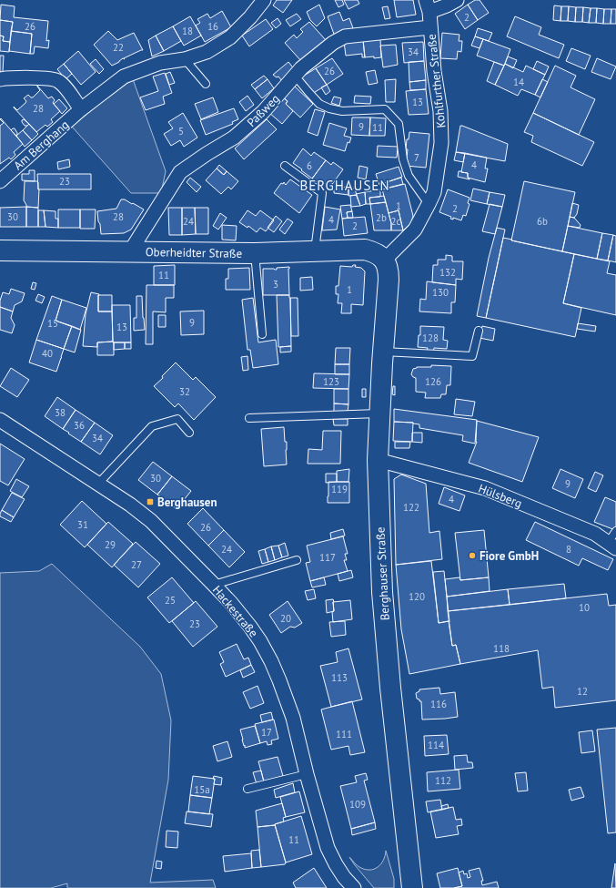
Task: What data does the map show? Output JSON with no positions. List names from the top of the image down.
{
  "streets": {
    "street": [
      "Kohlfurther Straße",
      "Paßweg",
      "Am Berghang",
      "Oberheidter Straße",
      "Hülsberg",
      "Berghauser Straße",
      "Hackestraße"
    ]
  },
  "crossings": [
    ["Kohlfurther Straße", "Paßweg"],
    ["Kohlfurther Straße", "Oberheidter Straße"],
    ["Kohlfurther Straße", "Berghauser Straße"],
    ["Paßweg", "Oberheidter Straße"],
    ["Oberheidter Straße", "Berghauser Straße"],
    ["Hülsberg", "Berghauser Straße"]
  ],
  "districts": ["BERGHAUSEN"],
  "places": {
    "transit": ["Berghausen"],
    "other": ["Fiore GmbH"]
  },
  "house_numbers": [
    "2",
    "26",
    "16",
    "18",
    "22",
    "34",
    "26",
    "14",
    "13",
    "28",
    "9",
    "11",
    "5",
    "7",
    "4",
    "6",
    "23",
    "1",
    "2",
    "30",
    "28",
    "2b",
    "4",
    "24",
    "2c",
    "6b",
    "2",
    "132",
    "11",
    "3",
    "1",
    "130",
    "9",
    "15",
    "13",
    "128",
    "40",
    "123",
    "126",
    "32",
    "38",
    "36",
    "34",
    "30",
    "9",
    "119",
    "4",
    "122",
    "31",
    "26",
    "29",
    "24",
    "8",
    "117",
    "27",
    "120",
    "25",
    "10",
    "20",
    "23",
    "118",
    "113",
    "12",
    "116",
    "17",
    "111",
    "114",
    "112",
    "15a",
    "109",
    "11"
  ]
}
